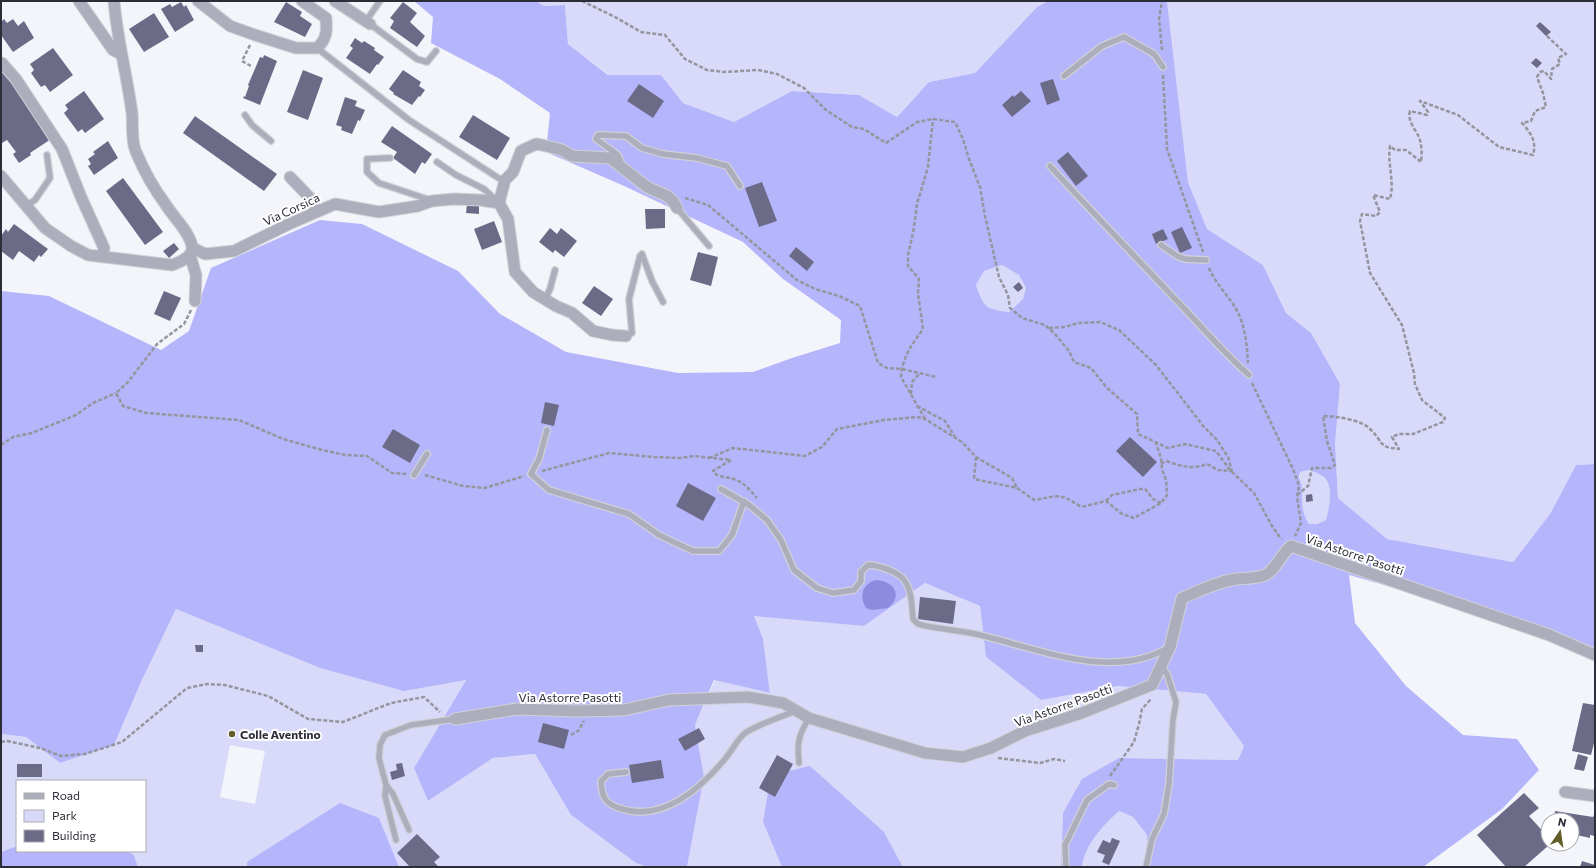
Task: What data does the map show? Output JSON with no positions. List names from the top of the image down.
{
  "streets": {
    "street": ["Via Corsica", "Via Astorre Pasotti"]
  },
  "places": ["Colle Aventino"],
  "legend": ["Road", "Park", "Building"],
  "north": "top"
}
